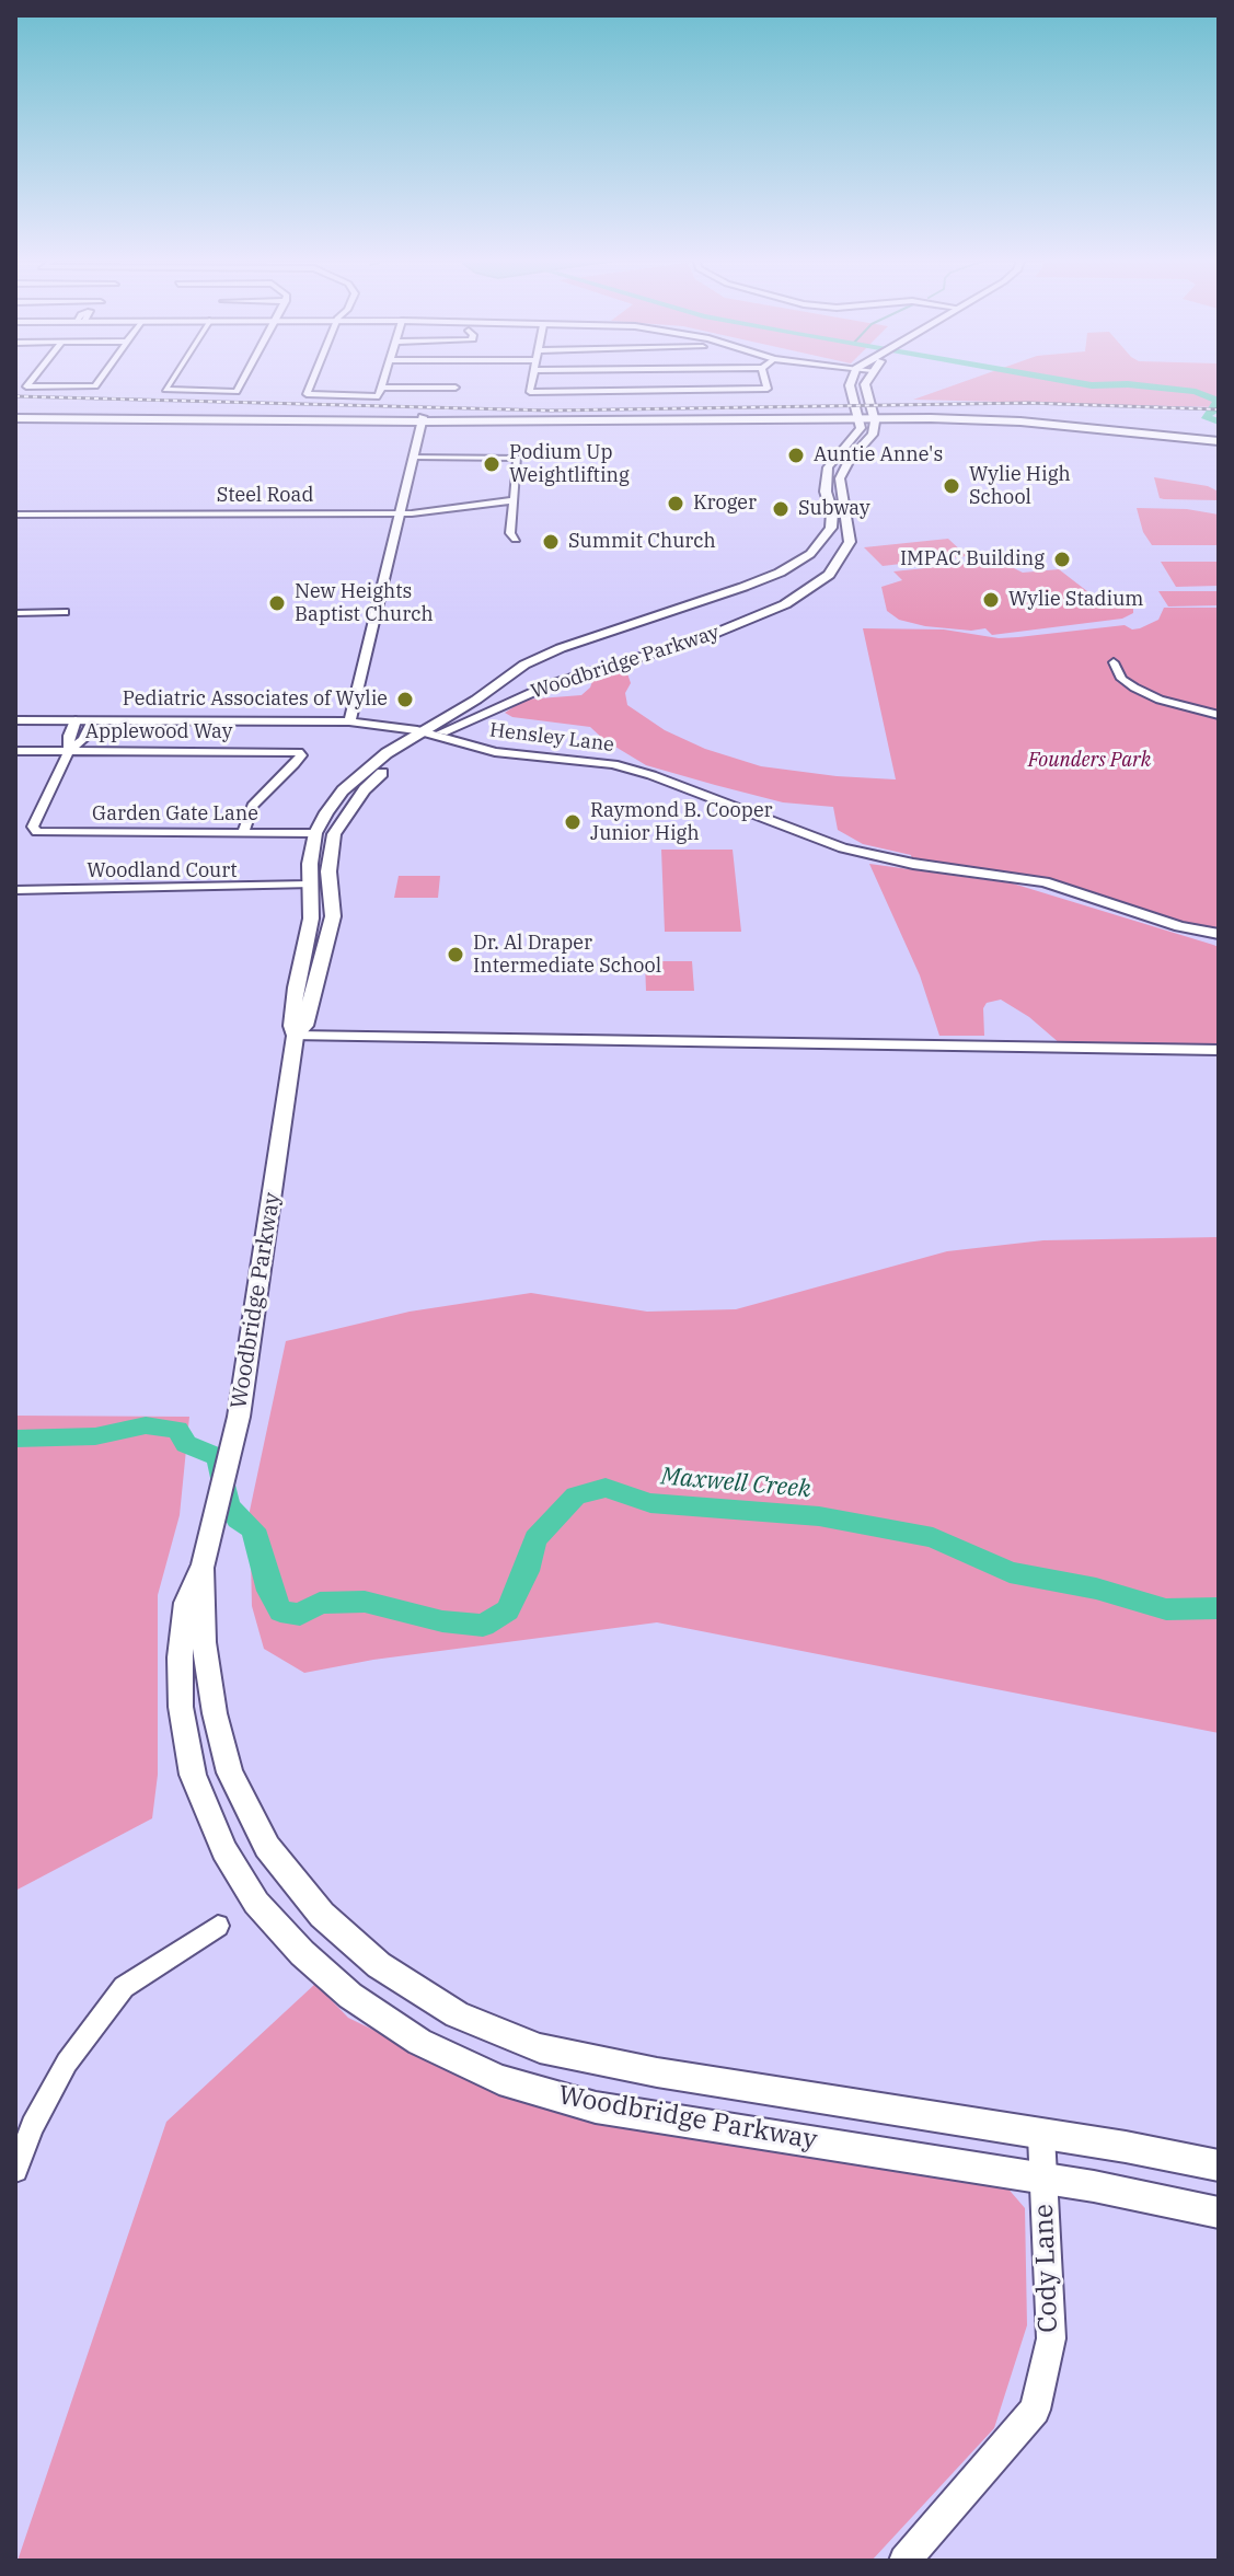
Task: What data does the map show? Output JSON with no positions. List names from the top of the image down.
{
  "streets": {
    "main road": ["Woodbridge Parkway"],
    "street": [
      "Steel Road",
      "Applewood Way",
      "Hensley Lane",
      "Garden Gate Lane",
      "Woodland Court",
      "Cody Lane"
    ]
  },
  "crossings": [
    ["Woodbridge Parkway", "Hensley Lane"],
    ["Woodbridge Parkway", "Garden Gate Lane"],
    ["Woodbridge Parkway", "Woodland Court"],
    ["Woodbridge Parkway", "Cody Lane"],
    ["Applewood Way", "Garden Gate Lane"]
  ],
  "water": ["Maxwell Creek"],
  "parks": ["Founders Park"],
  "places": [
    "Auntie Anne's",
    "Podium Up Weightlifting",
    "Wylie High School",
    "Kroger",
    "Subway",
    "Summit Church",
    "IMPAC Building",
    "Wylie Stadium",
    "New Heights Baptist Church",
    "Pediatric Associates of Wylie",
    "Raymond B. Cooper Junior High",
    "Dr. Al Draper Intermediate School"
  ]
}
